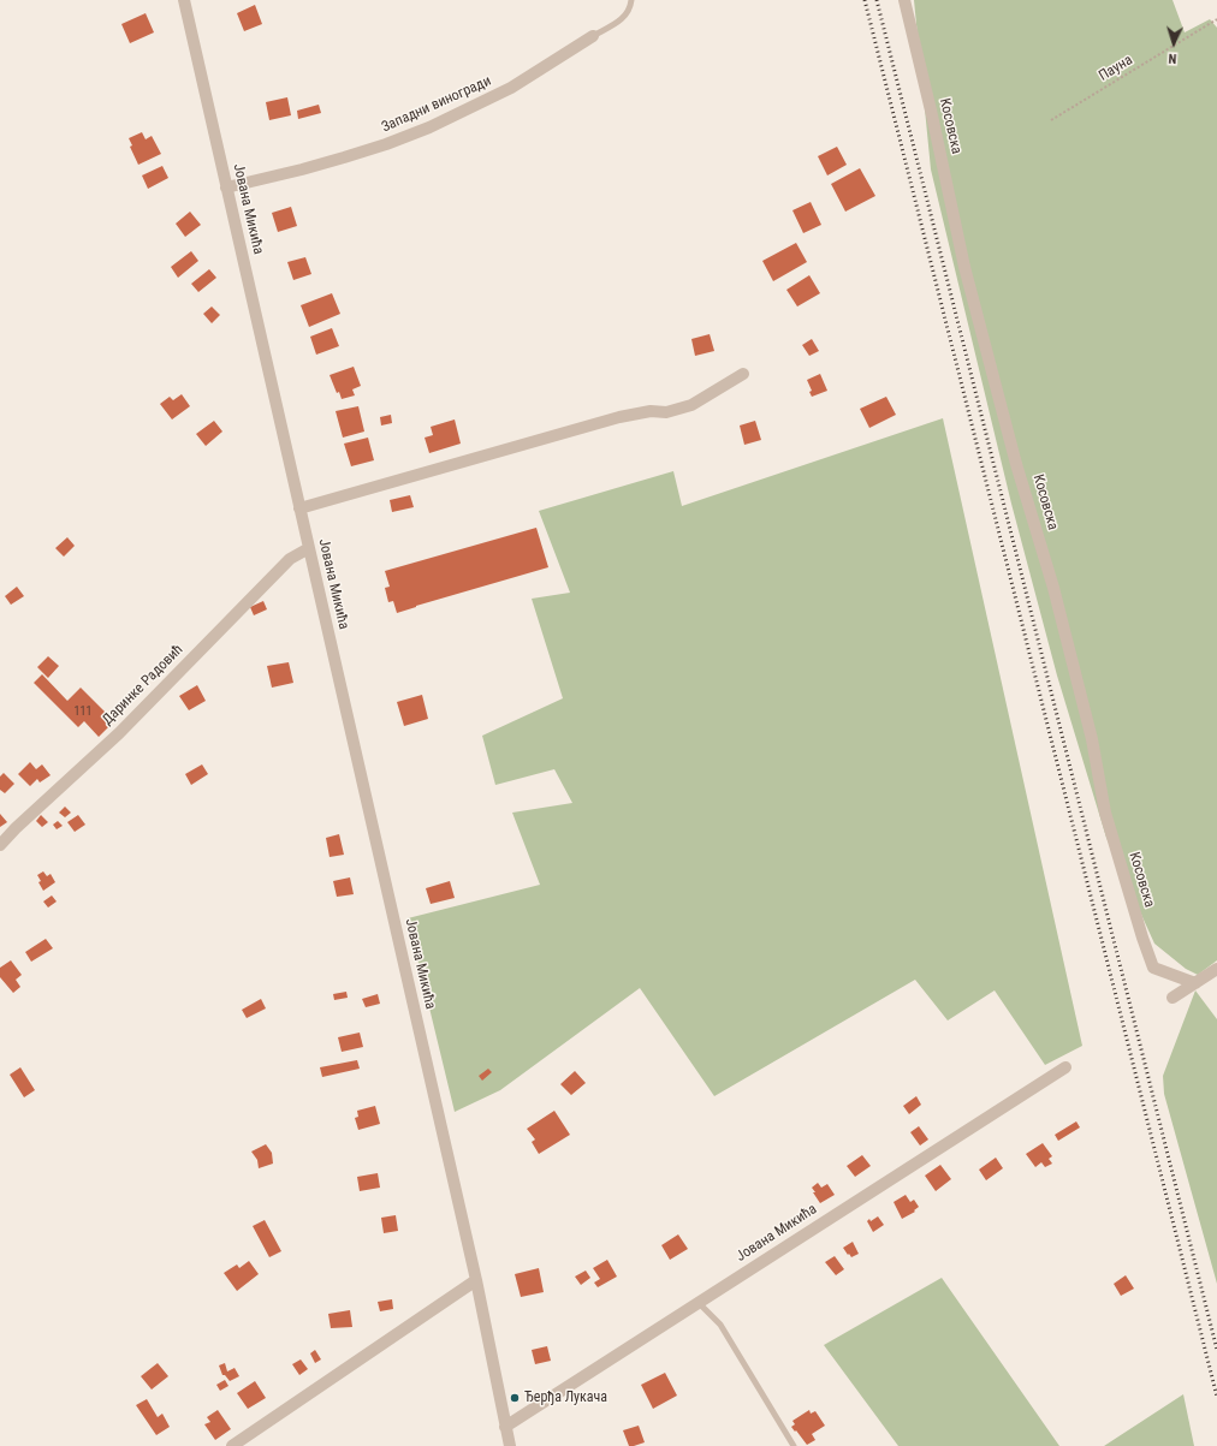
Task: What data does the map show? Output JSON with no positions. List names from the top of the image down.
{
  "streets": {
    "street": [
      "Западни виногради",
      "Косовска",
      "Јована Микића",
      "Даринке Радовић"
    ],
    "path": ["Пауна"]
  },
  "crossings": [
    ["Западни виногради", "Јована Микића"],
    ["Јована Микића", "Даринке Радовић"]
  ],
  "places": ["Ђерђа Лукача"],
  "house_numbers": ["111"],
  "north": "bottom"
}
